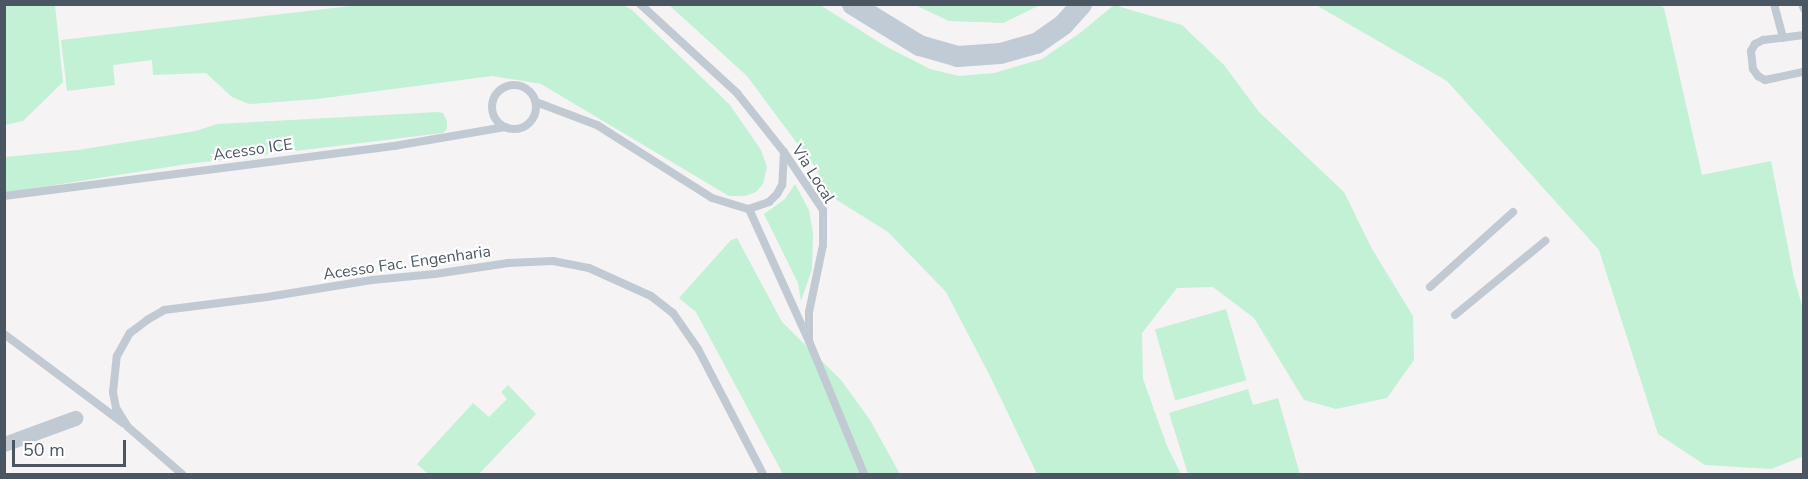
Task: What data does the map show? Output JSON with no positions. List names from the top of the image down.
{
  "streets": {
    "lane": ["Acesso ICE", "Via Local", "Acesso Fac. Engenharia"]
  },
  "scale_bar": "50 m"
}
